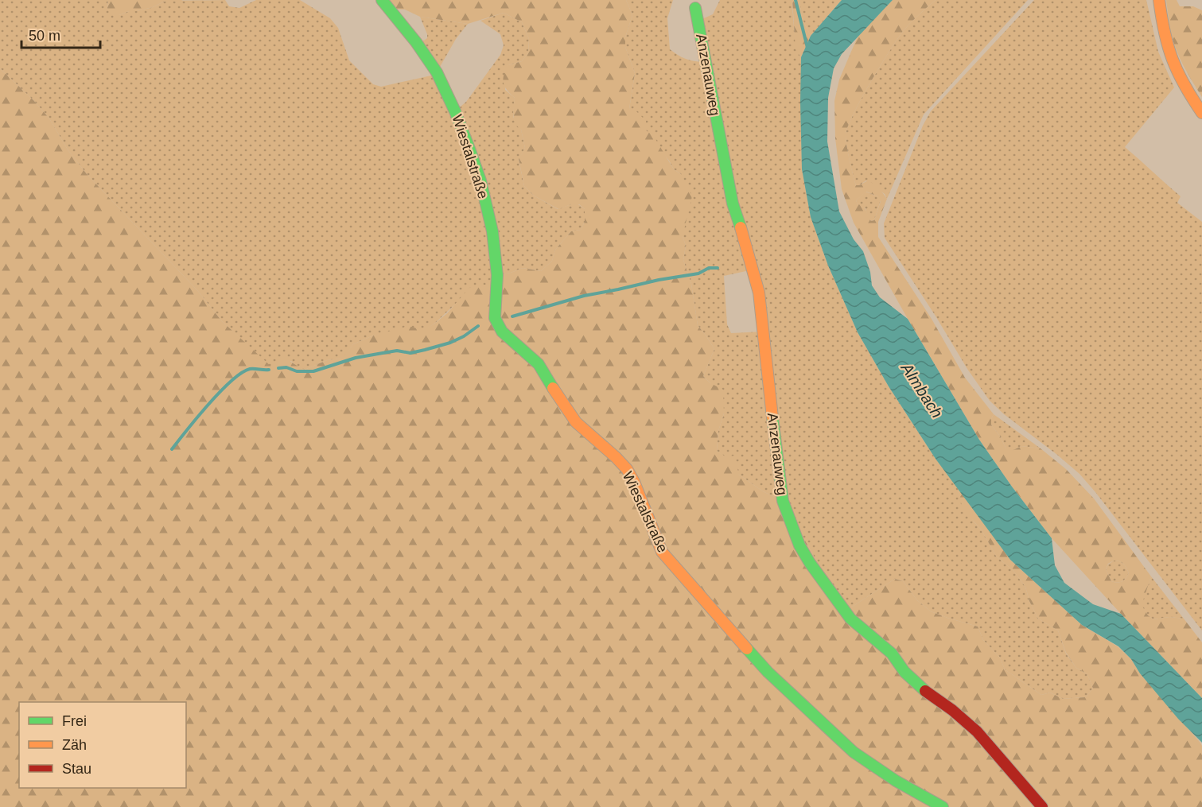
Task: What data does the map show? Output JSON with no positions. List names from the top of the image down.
{
  "streets": {
    "street": ["Anzenauweg", "Wiestalstraße"]
  },
  "water": ["Almbach"],
  "legend": ["Frei", "Zäh", "Stau"],
  "scale_bar": "50 m"
}
